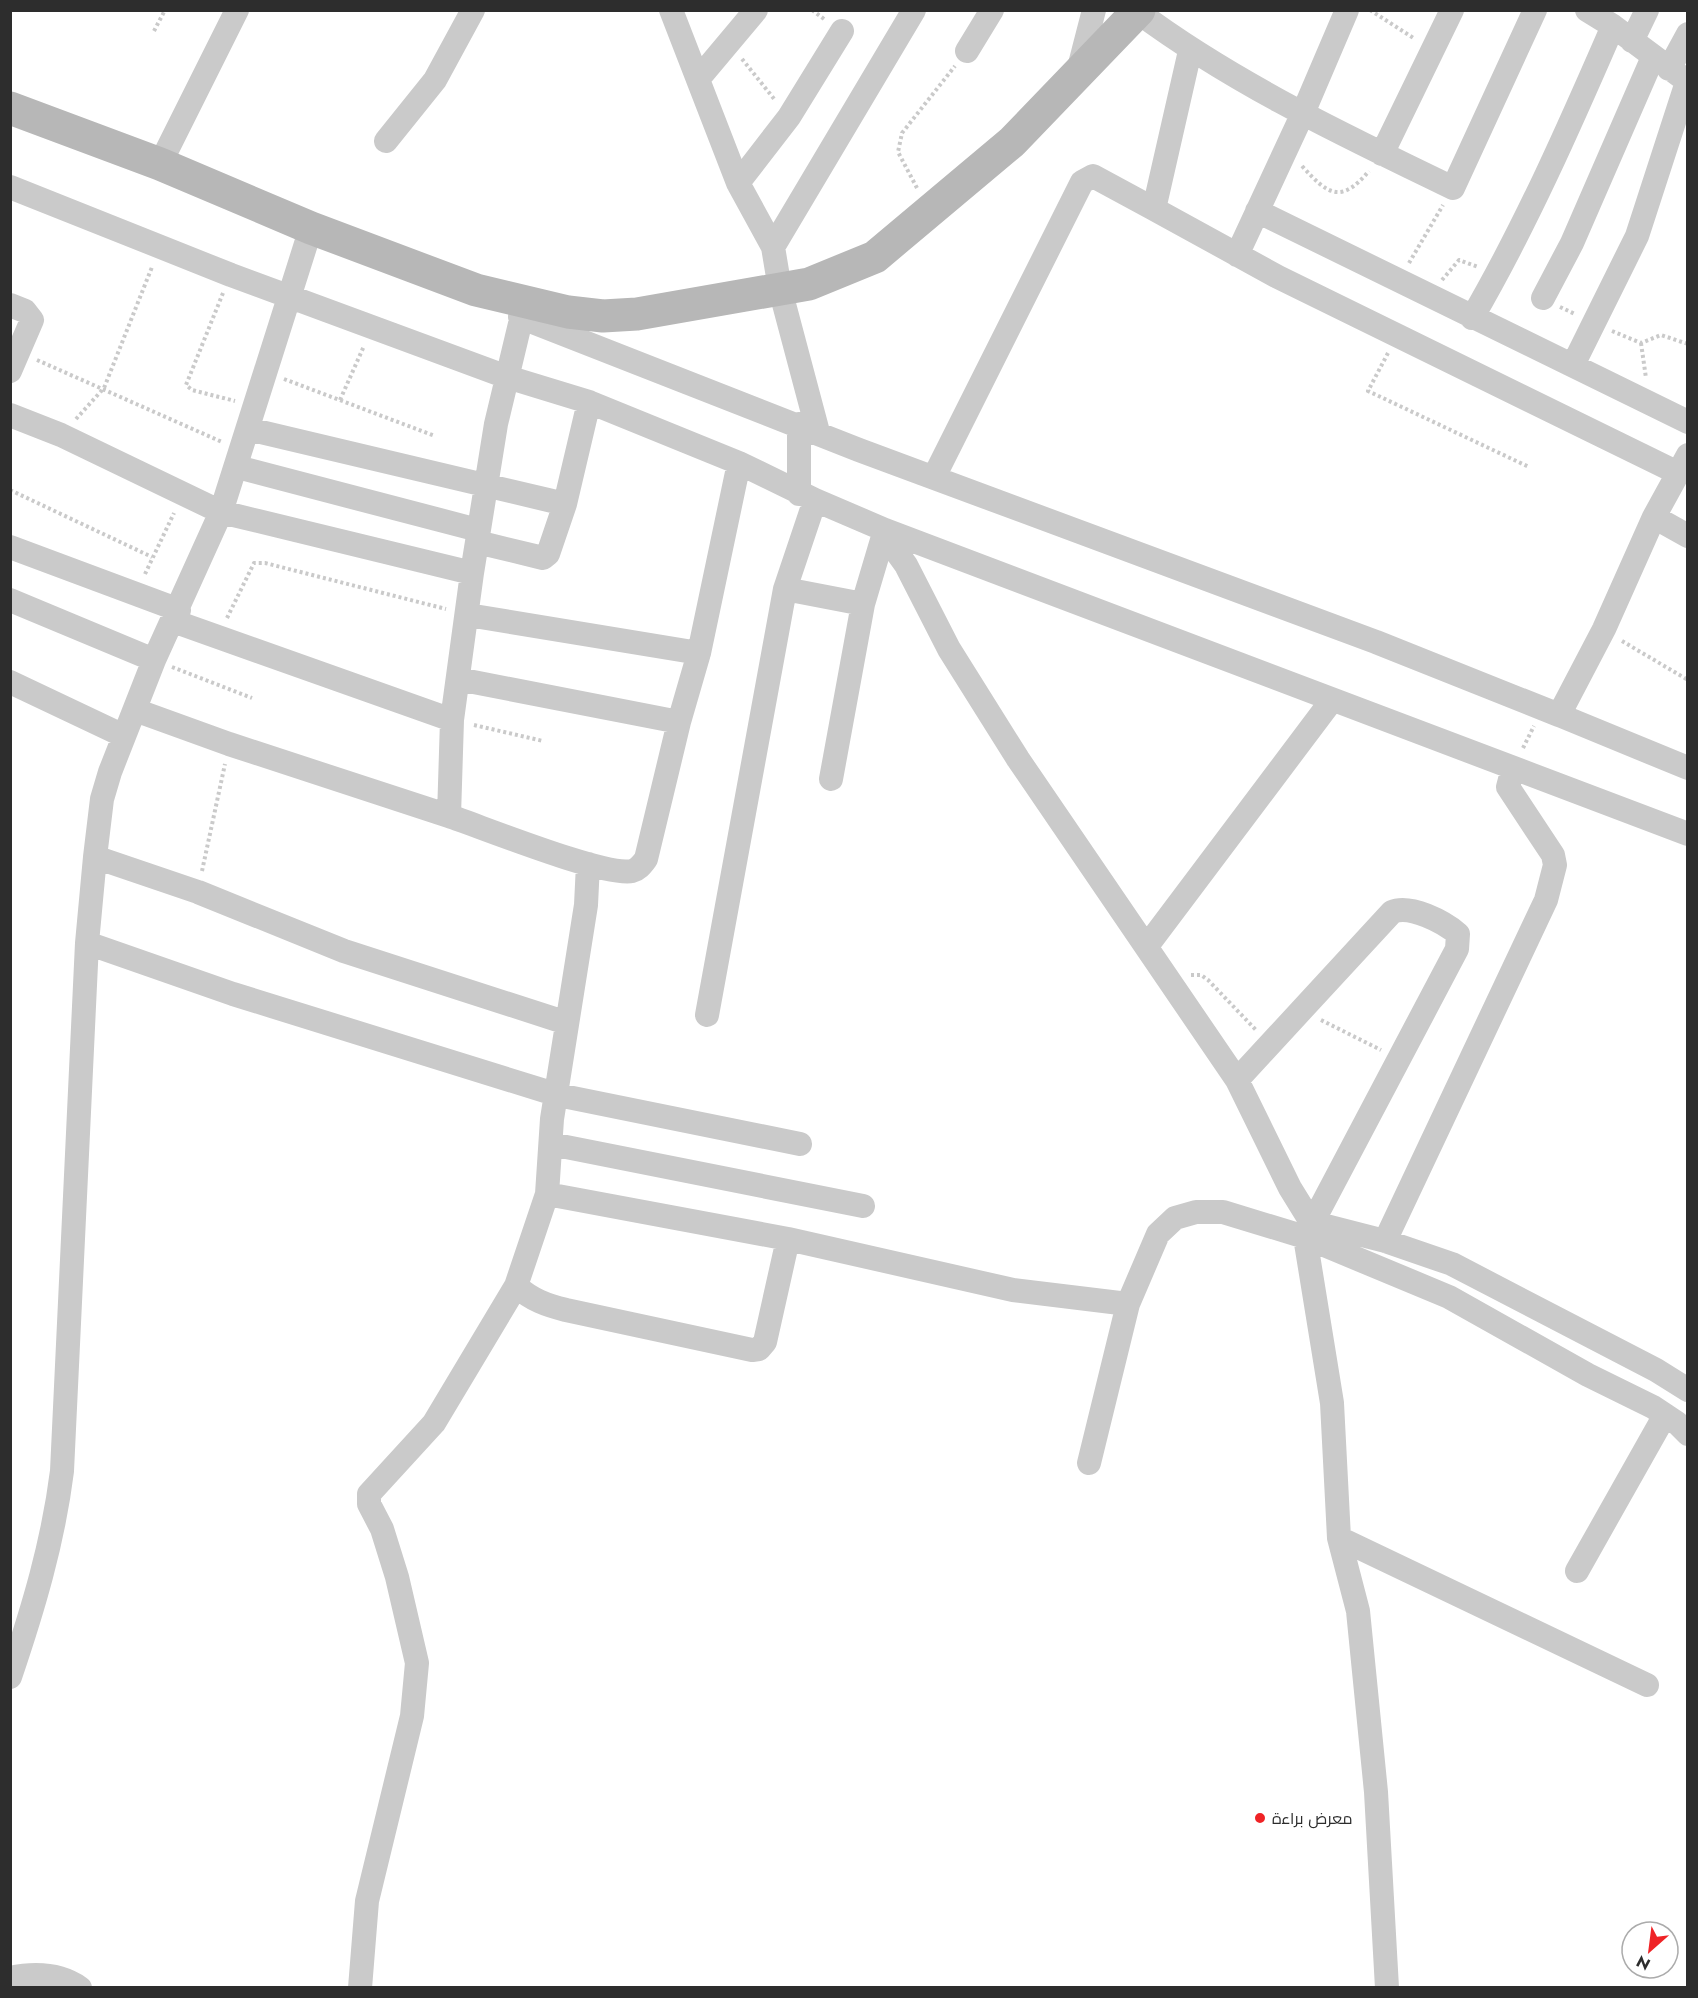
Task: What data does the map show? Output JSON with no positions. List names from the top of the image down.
{
  "places": ["معرض براءة"],
  "north": "bottom left"
}
